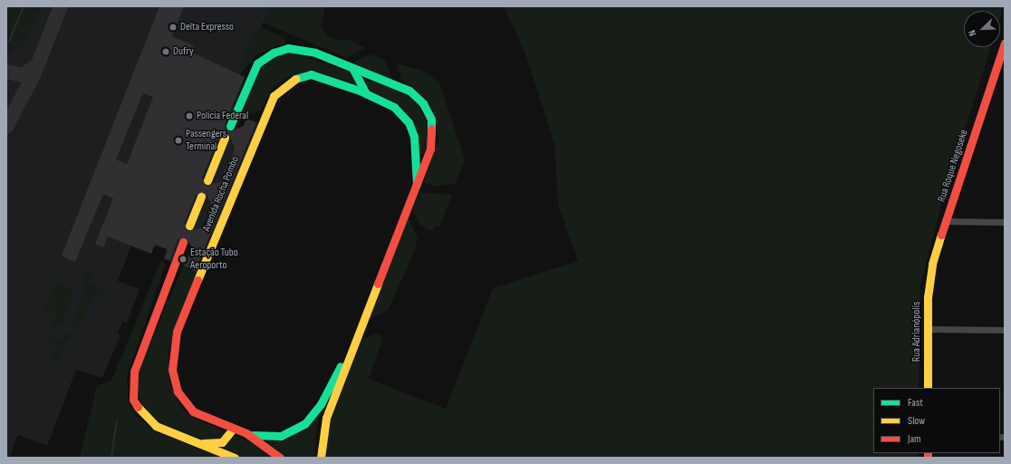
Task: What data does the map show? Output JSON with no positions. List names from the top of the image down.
{
  "streets": {
    "main road": ["Rua Roque Negoseke", "Avenida Rocha Pombo", "Rua Adrianópolis"]
  },
  "crossings": [
    ["Rua Roque Negoseke", "Rua Adrianópolis"]
  ],
  "places": [
    "Delta Expresso",
    "Dufry",
    "Polícia Federal",
    "Passengers Terminal",
    "Estação Tubo Aeroporto"
  ],
  "legend": ["Fast", "Slow", "Jam"],
  "north": "bottom left"
}
